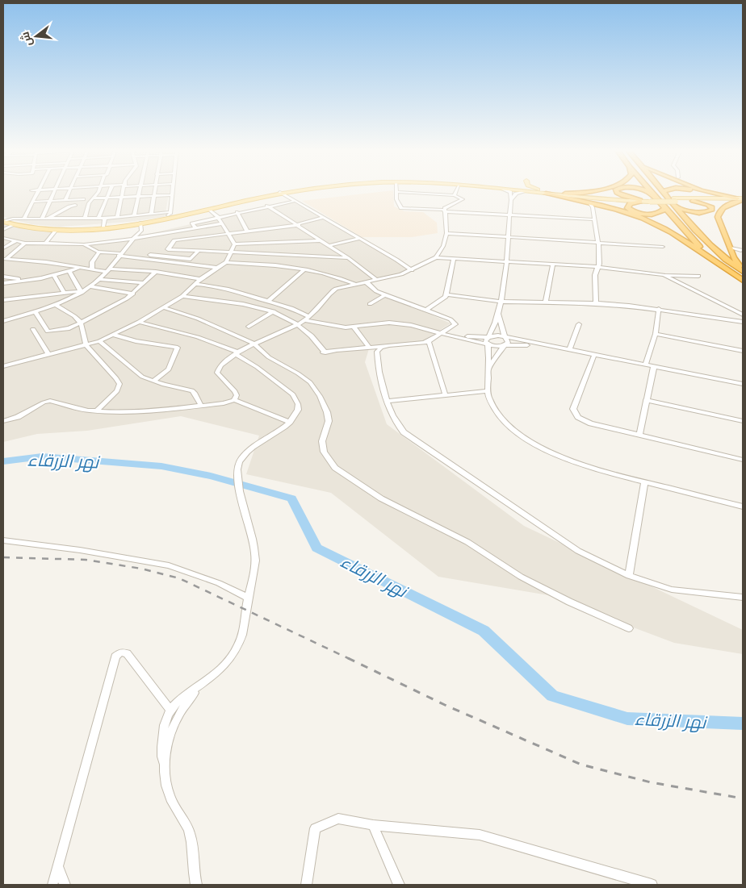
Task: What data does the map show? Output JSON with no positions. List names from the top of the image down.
{
  "water": ["نهر الزرقاء"],
  "north": "left"
}
